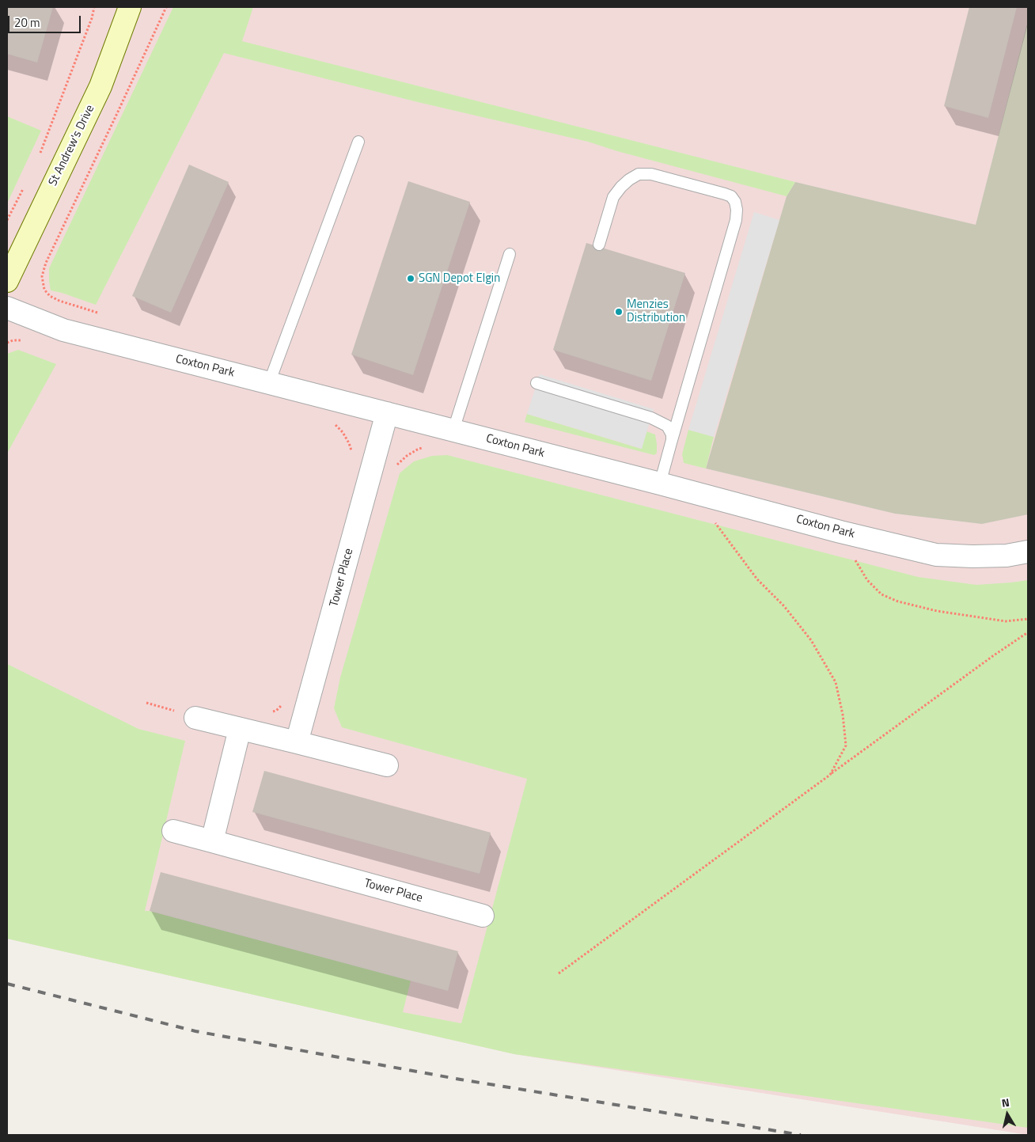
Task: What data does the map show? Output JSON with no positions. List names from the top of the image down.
{
  "streets": {
    "street": ["St Andrew's Drive", "Coxton Park", "Tower Place"]
  },
  "crossings": [
    ["Coxton Park", "Tower Place"]
  ],
  "places": ["SGN Depot Elgin", "Menzies Distribution"],
  "scale_bar": "20 m",
  "north": "top"
}
